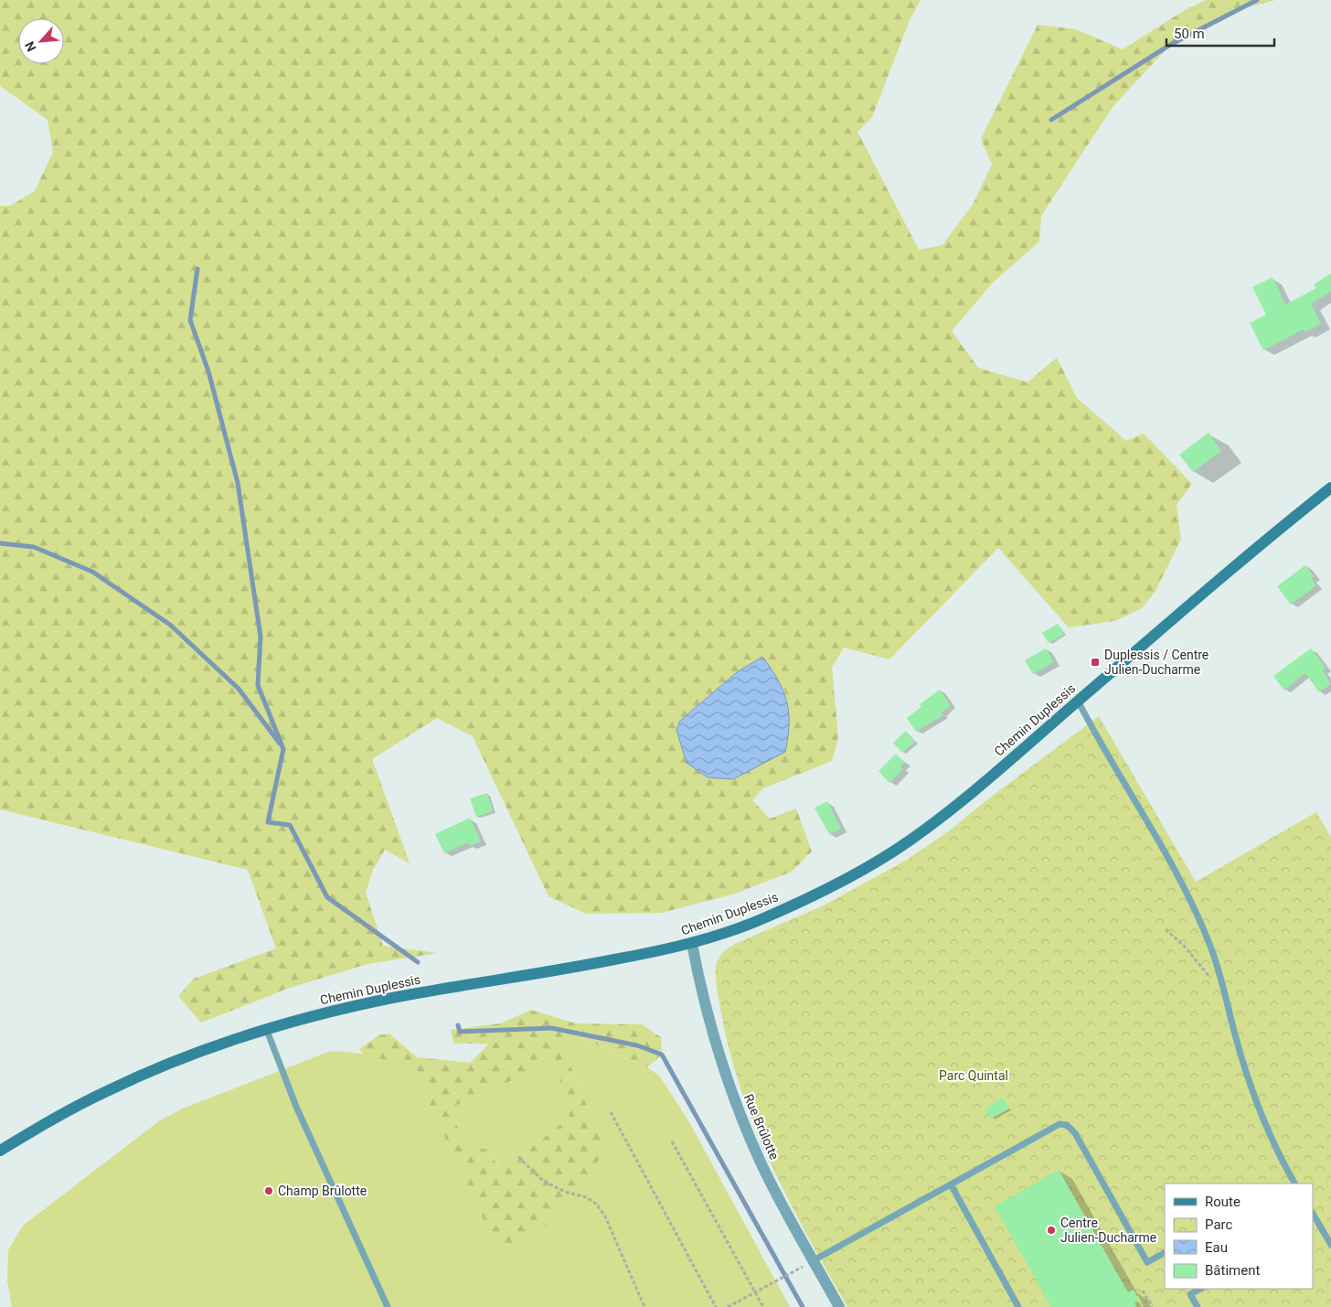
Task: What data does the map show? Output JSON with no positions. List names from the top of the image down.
{
  "streets": {
    "street": ["Chemin Duplessis", "Rue Brûlotte"]
  },
  "crossings": [
    ["Chemin Duplessis", "Rue Brûlotte"]
  ],
  "parks": ["Parc Quintal"],
  "places": {
    "transit": ["Duplessis / Centre Julien-Ducharme"],
    "other": ["Champ Brûlotte", "Centre Julien-Ducharme"]
  },
  "legend": [
    "Route",
    "Parc",
    "Eau",
    "Bâtiment"
  ],
  "scale_bar": "50 m",
  "north": "bottom left"
}
